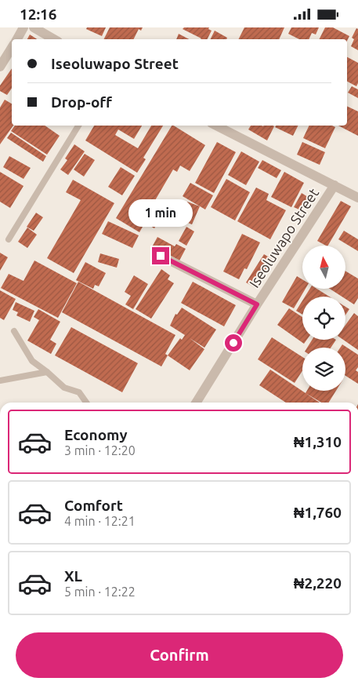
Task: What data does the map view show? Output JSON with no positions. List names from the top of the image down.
{
  "streets": {
    "street": ["Iseoluwapo Street"]
  },
  "north": "top",
  "page": {
    "status": "12:16",
    "banner": ["Iseoluwapo Street", "Drop-off"],
    "bubble": "1 min",
    "list": [
      {
        "name": "Economy",
        "note": "3 min · 12:20",
        "value": "₦1,310"
      },
      {
        "name": "Comfort",
        "note": "4 min · 12:21",
        "value": "₦1,760"
      },
      {
        "name": "XL",
        "note": "5 min · 12:22",
        "value": "₦2,220"
      }
    ],
    "buttons": "Confirm"
  }
}
